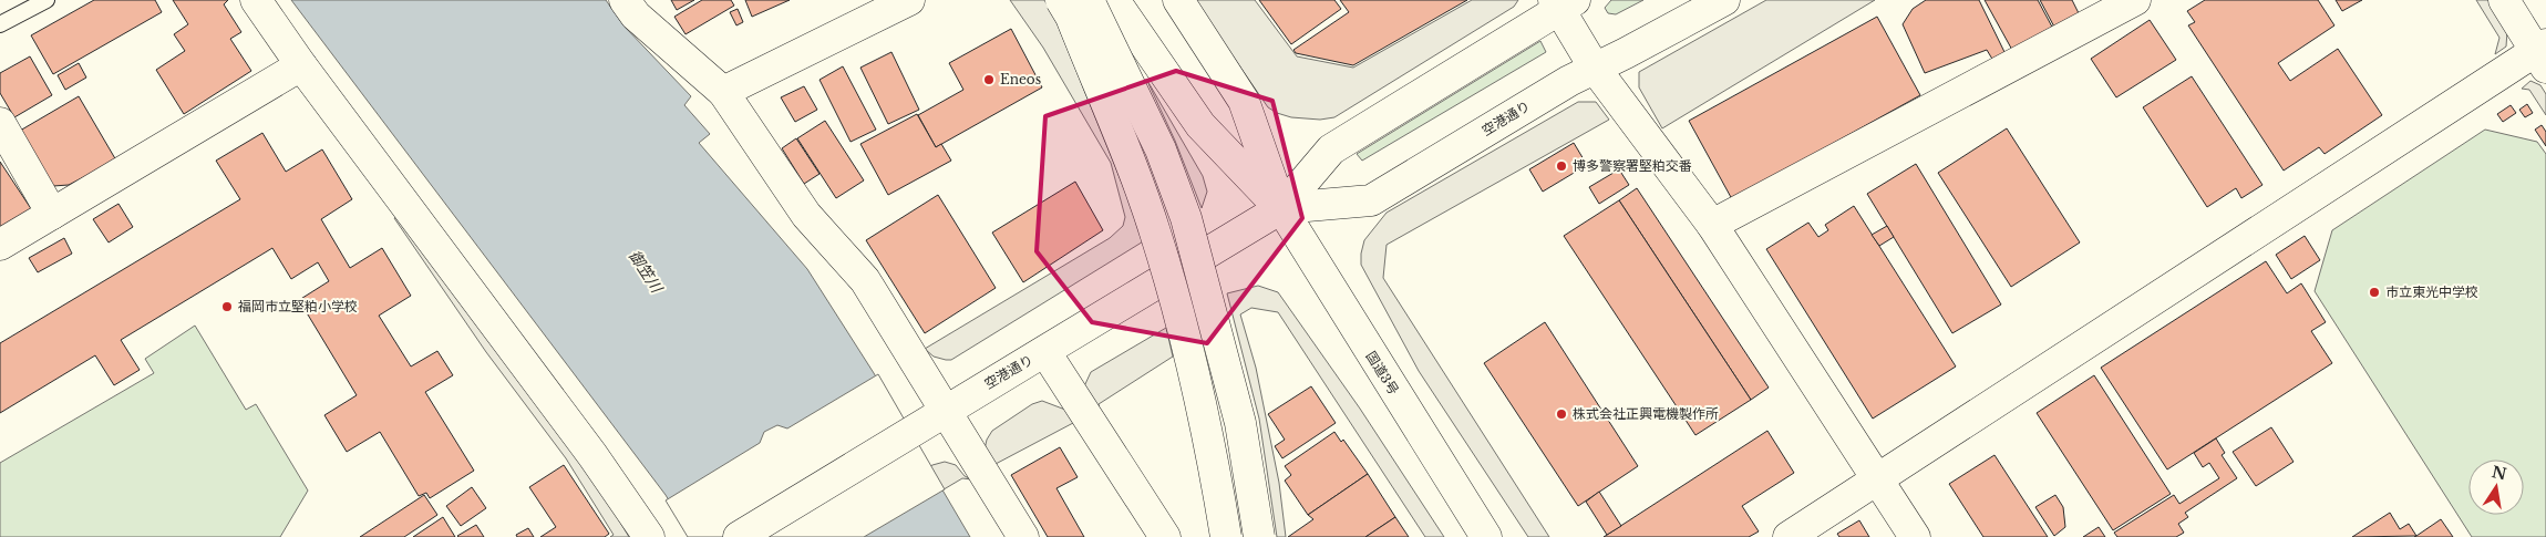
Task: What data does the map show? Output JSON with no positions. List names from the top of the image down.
{
  "streets": {
    "main road": ["空港通り", "国道3号"]
  },
  "crossings": [
    ["空港通り", "国道3号"]
  ],
  "water": ["御笠川"],
  "places": [
    "Eneos",
    "博多警察署堅粕交番",
    "市立東光中学校",
    "福岡市立堅粕小学校",
    "株式会社正興電機製作所"
  ],
  "north": "top"
}
